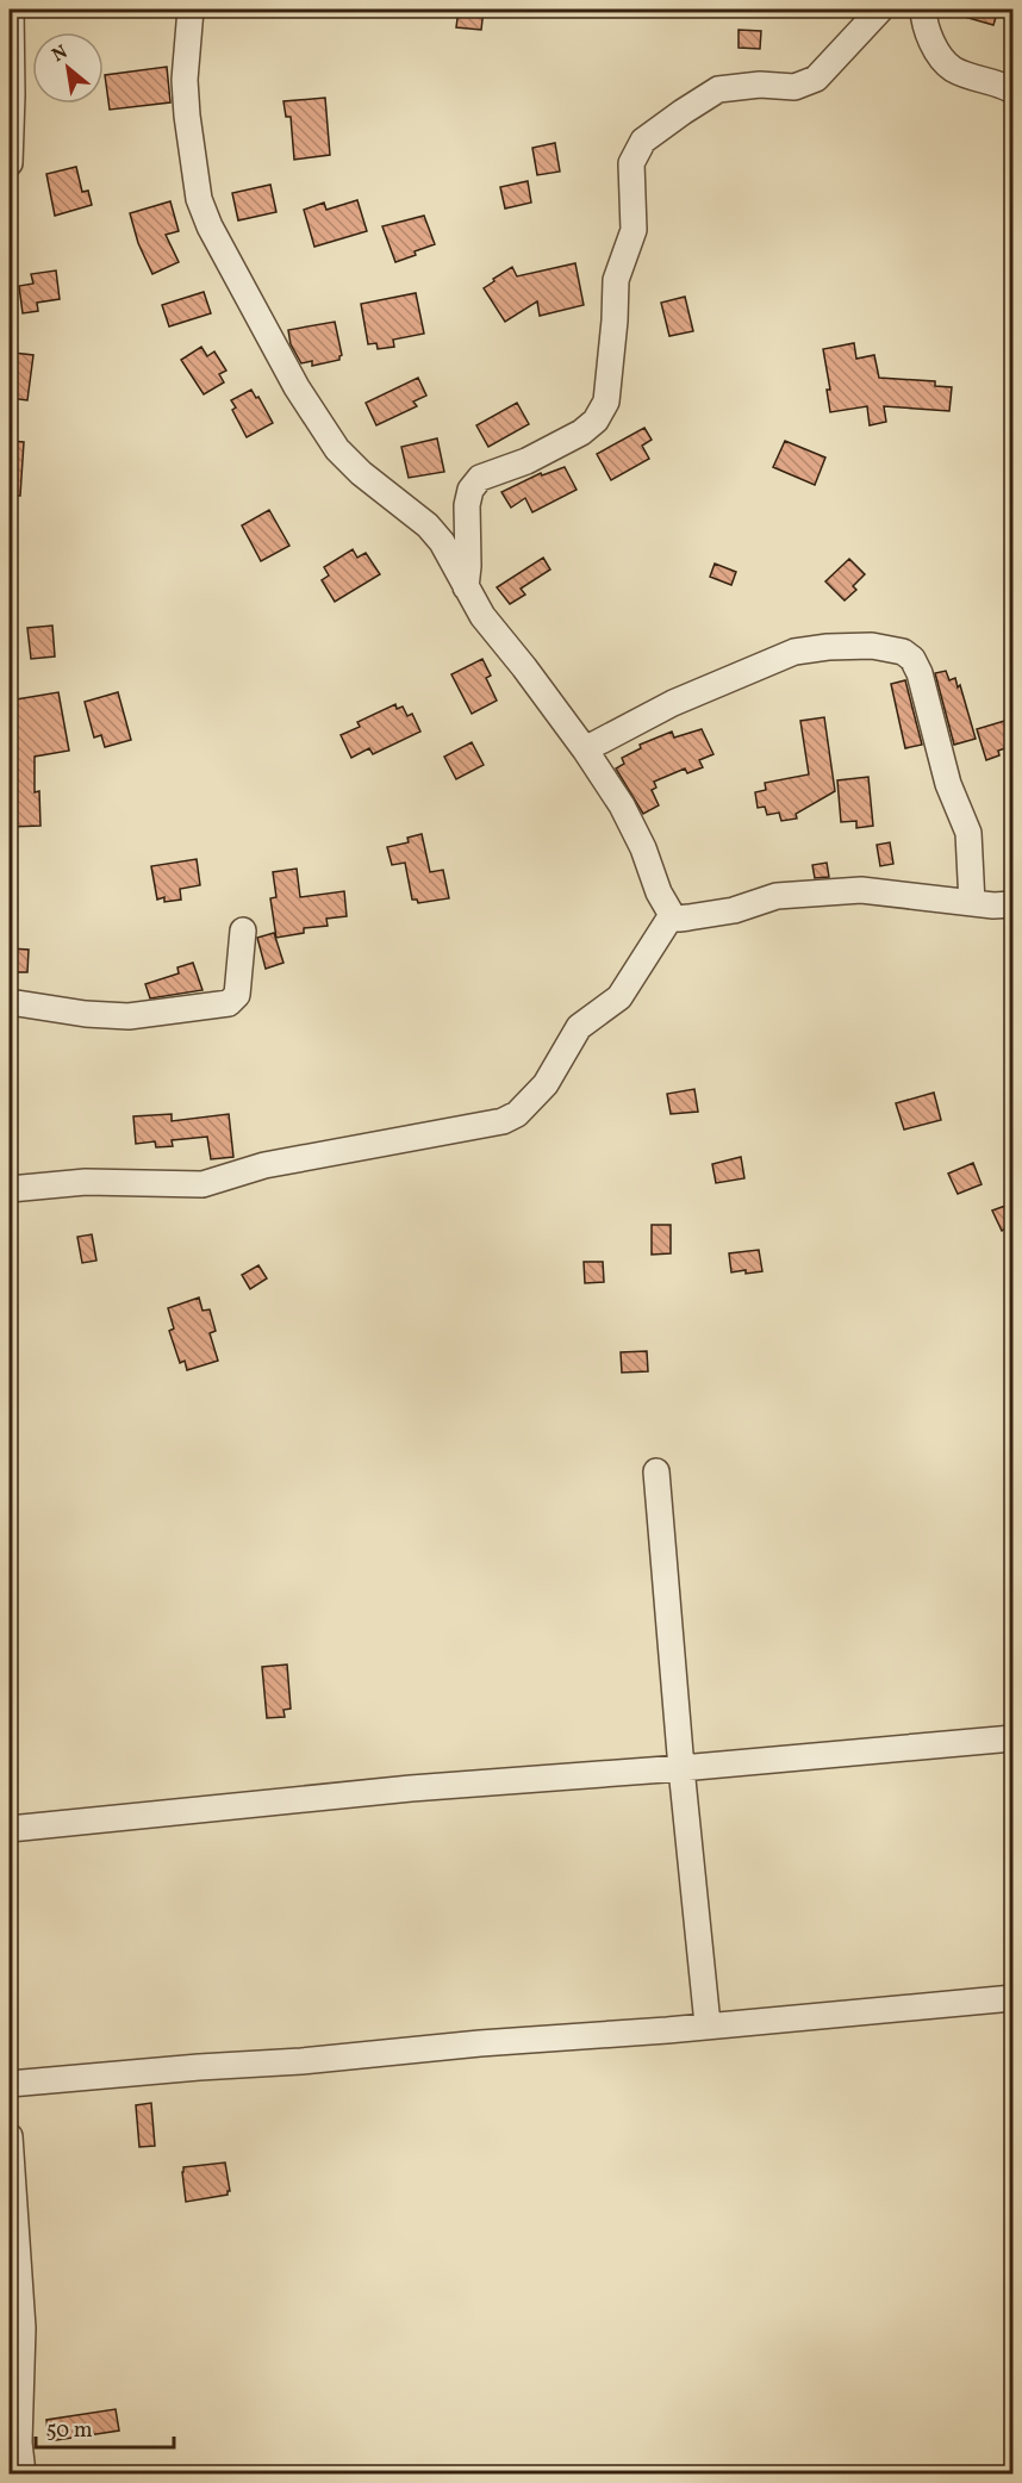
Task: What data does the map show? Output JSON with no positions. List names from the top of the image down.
{
  "scale_bar": "50 m",
  "north": "top left"
}
